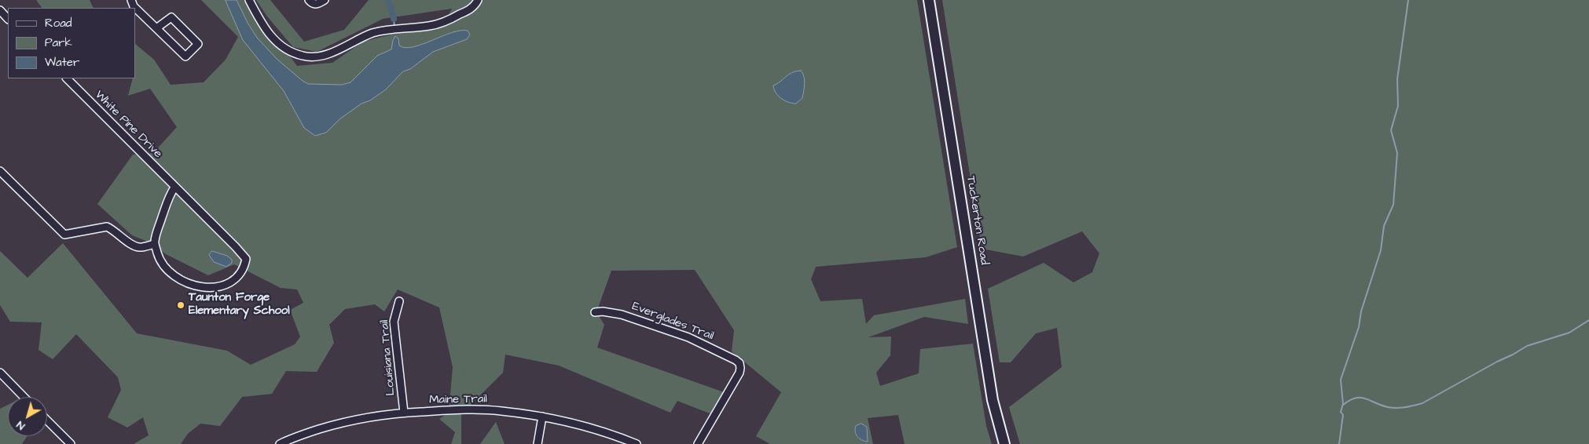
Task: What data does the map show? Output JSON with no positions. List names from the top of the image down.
{
  "streets": {
    "main road": ["Tuckerton Road"],
    "street": [
      "White Pine Drive",
      "Everglades Trail",
      "Louisiana Trail",
      "Maine Trail"
    ]
  },
  "crossings": [
    ["Louisiana Trail", "Maine Trail"]
  ],
  "places": ["Taunton Forge Elementary School"],
  "legend": ["Road", "Park", "Water"],
  "north": "bottom left"
}
